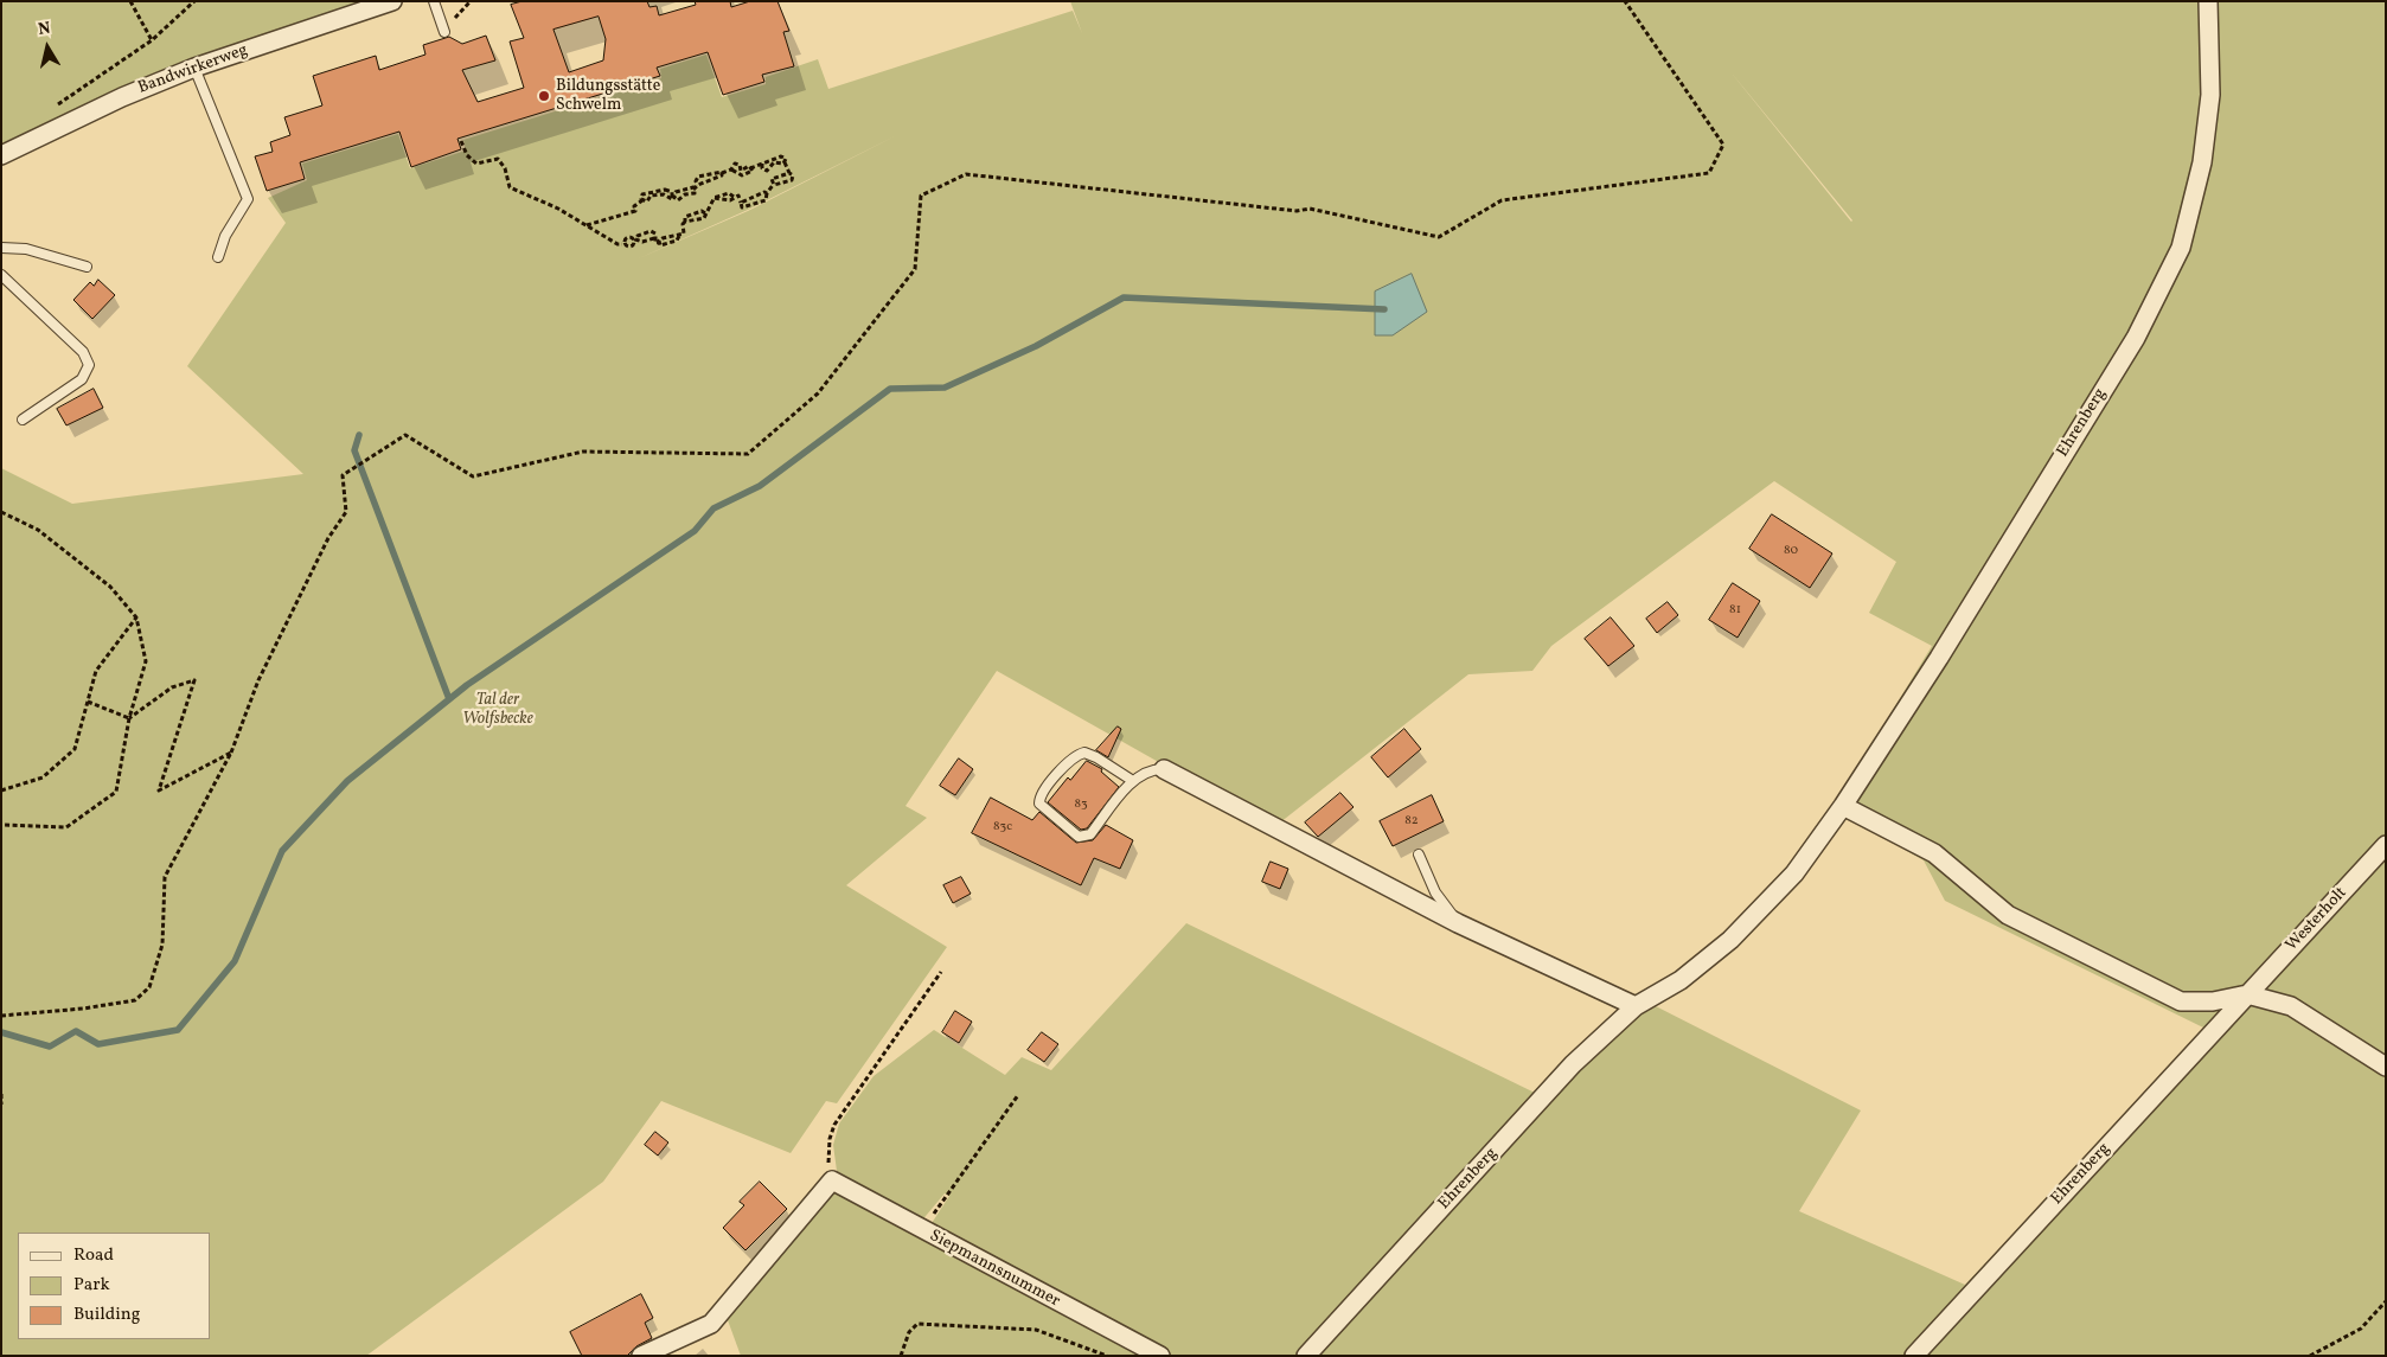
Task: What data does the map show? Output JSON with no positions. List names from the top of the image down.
{
  "streets": {
    "street": [
      "Bandwirkerweg",
      "Ehrenberg",
      "Westerholt",
      "Siepmannsnummer"
    ]
  },
  "crossings": [
    ["Ehrenberg", "Westerholt"]
  ],
  "parks": ["Tal der Wolfsbecke"],
  "places": ["Bildungsstätte Schwelm"],
  "house_numbers": [
    "80",
    "81",
    "83",
    "82",
    "83c"
  ],
  "legend": ["Road", "Park", "Building"],
  "north": "top"
}
